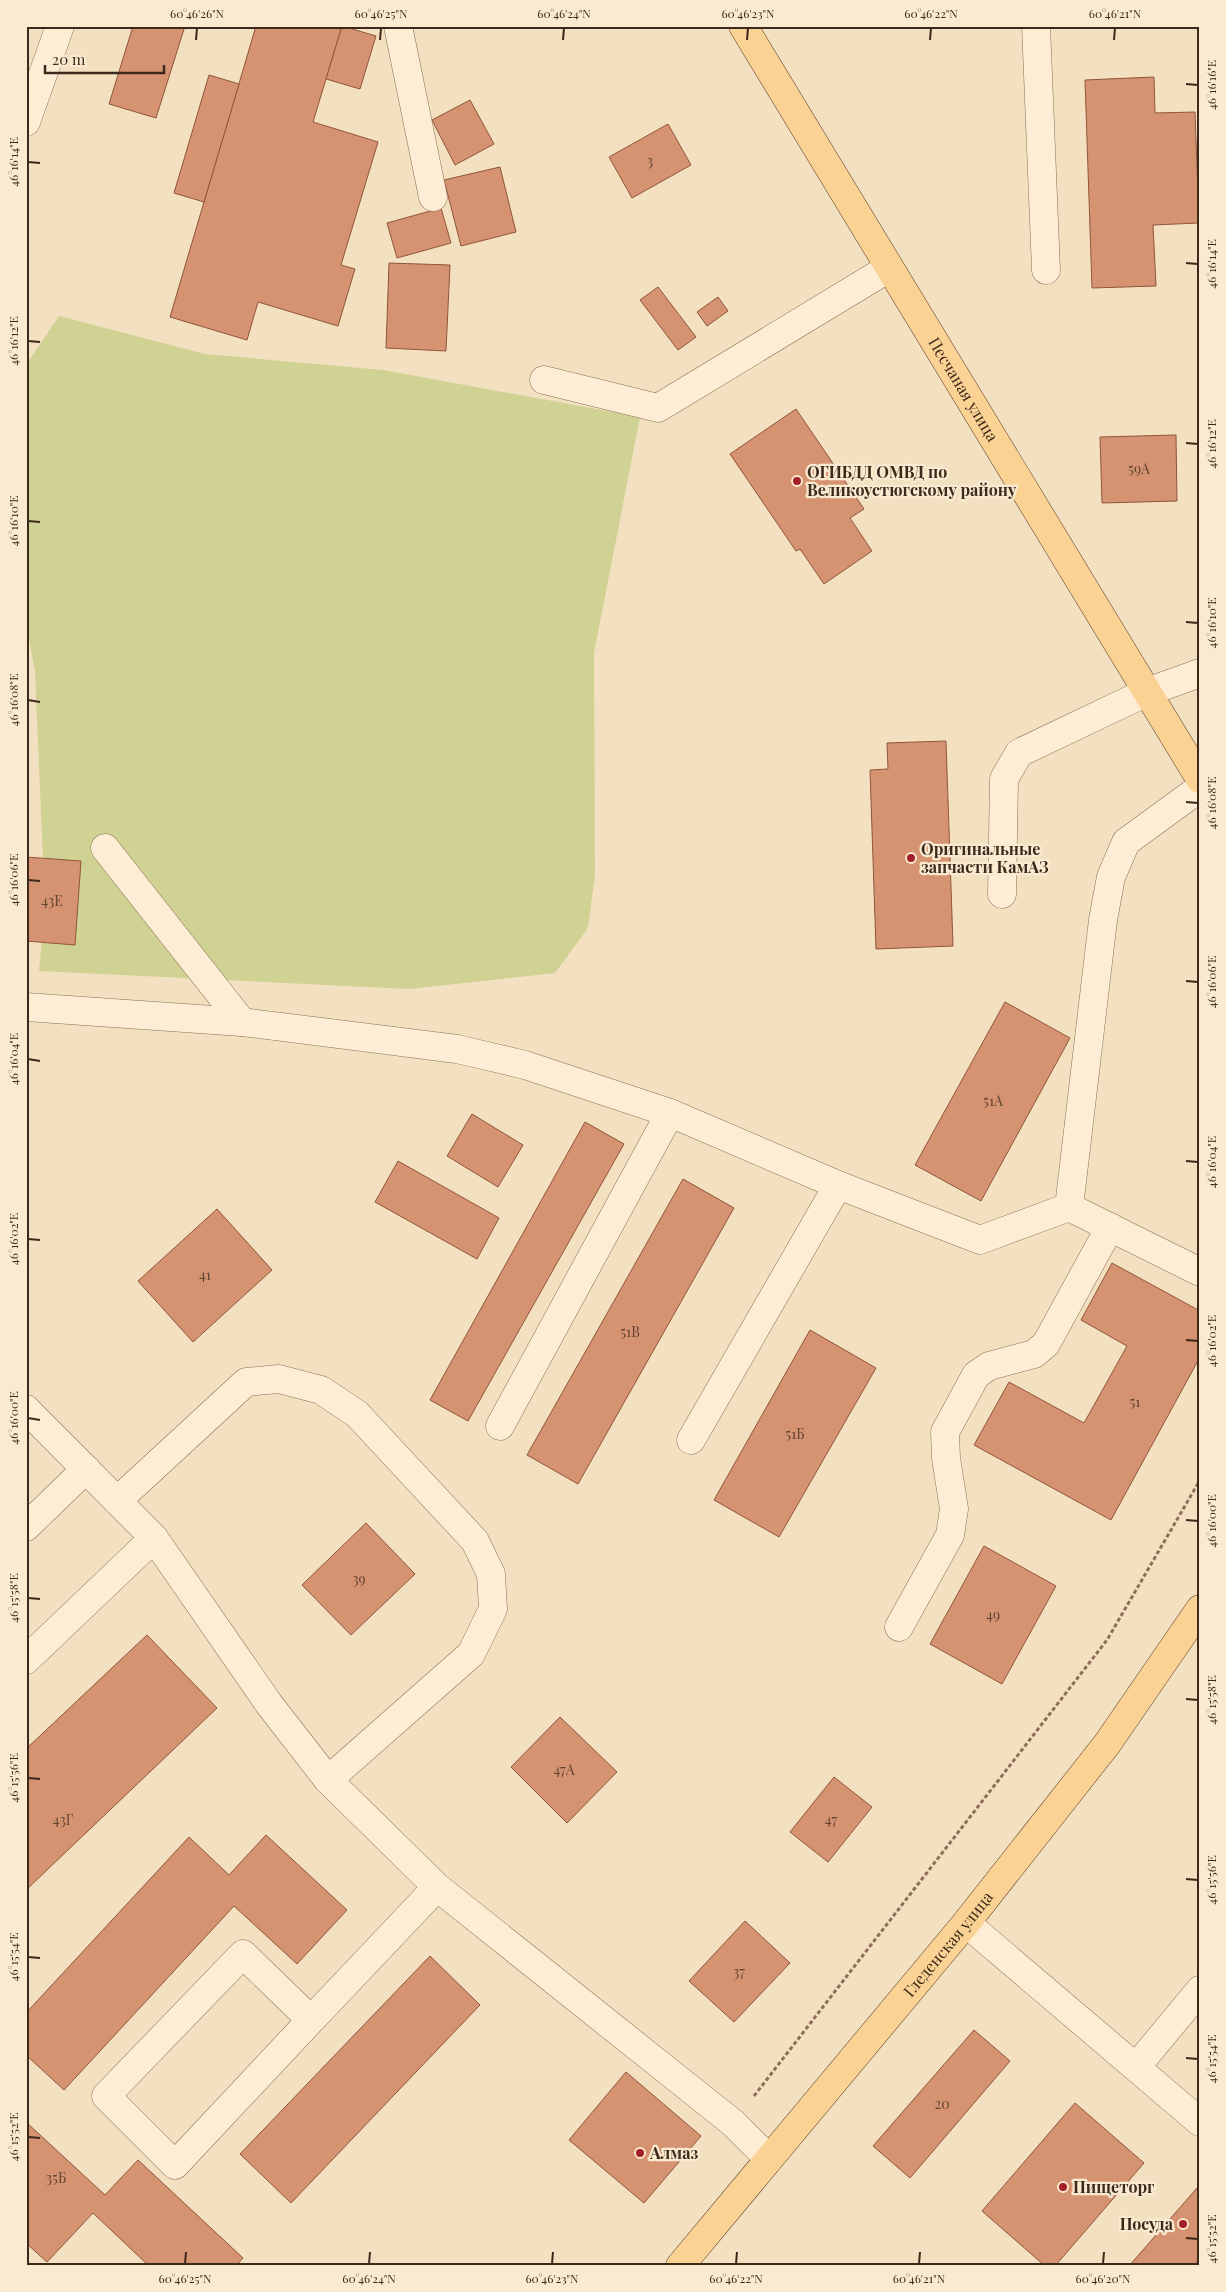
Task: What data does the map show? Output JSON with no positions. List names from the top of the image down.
{
  "streets": {
    "main road": ["Песчаная улица", "Гледенская улица"]
  },
  "places": [
    "ОГИБДД ОМВД по Великоустюгскому району",
    "Оригинальные запчасти КамАЗ",
    "Алмаз",
    "Пищеторг",
    "Посуда"
  ],
  "house_numbers": [
    "3",
    "59А",
    "43Е",
    "51А",
    "41",
    "51В",
    "51",
    "51Б",
    "39",
    "49",
    "47А",
    "43Г",
    "47",
    "37",
    "20",
    "35Б"
  ],
  "scale_bar": "20 m",
  "coordinates": [
    "60°46'26\"N",
    "60°46'25\"N",
    "60°46'24\"N",
    "60°46'23\"N",
    "60°46'22\"N",
    "60°46'21\"N",
    "46°16'16\"E",
    "46°16'14\"E",
    "46°16'12\"E",
    "46°16'10\"E",
    "46°16'08\"E",
    "46°16'06\"E",
    "46°16'04\"E",
    "46°16'02\"E",
    "46°16'00\"E",
    "46°15'58\"E",
    "46°15'56\"E",
    "46°15'54\"E",
    "46°15'52\"E",
    "60°46'20\"N"
  ]
}
